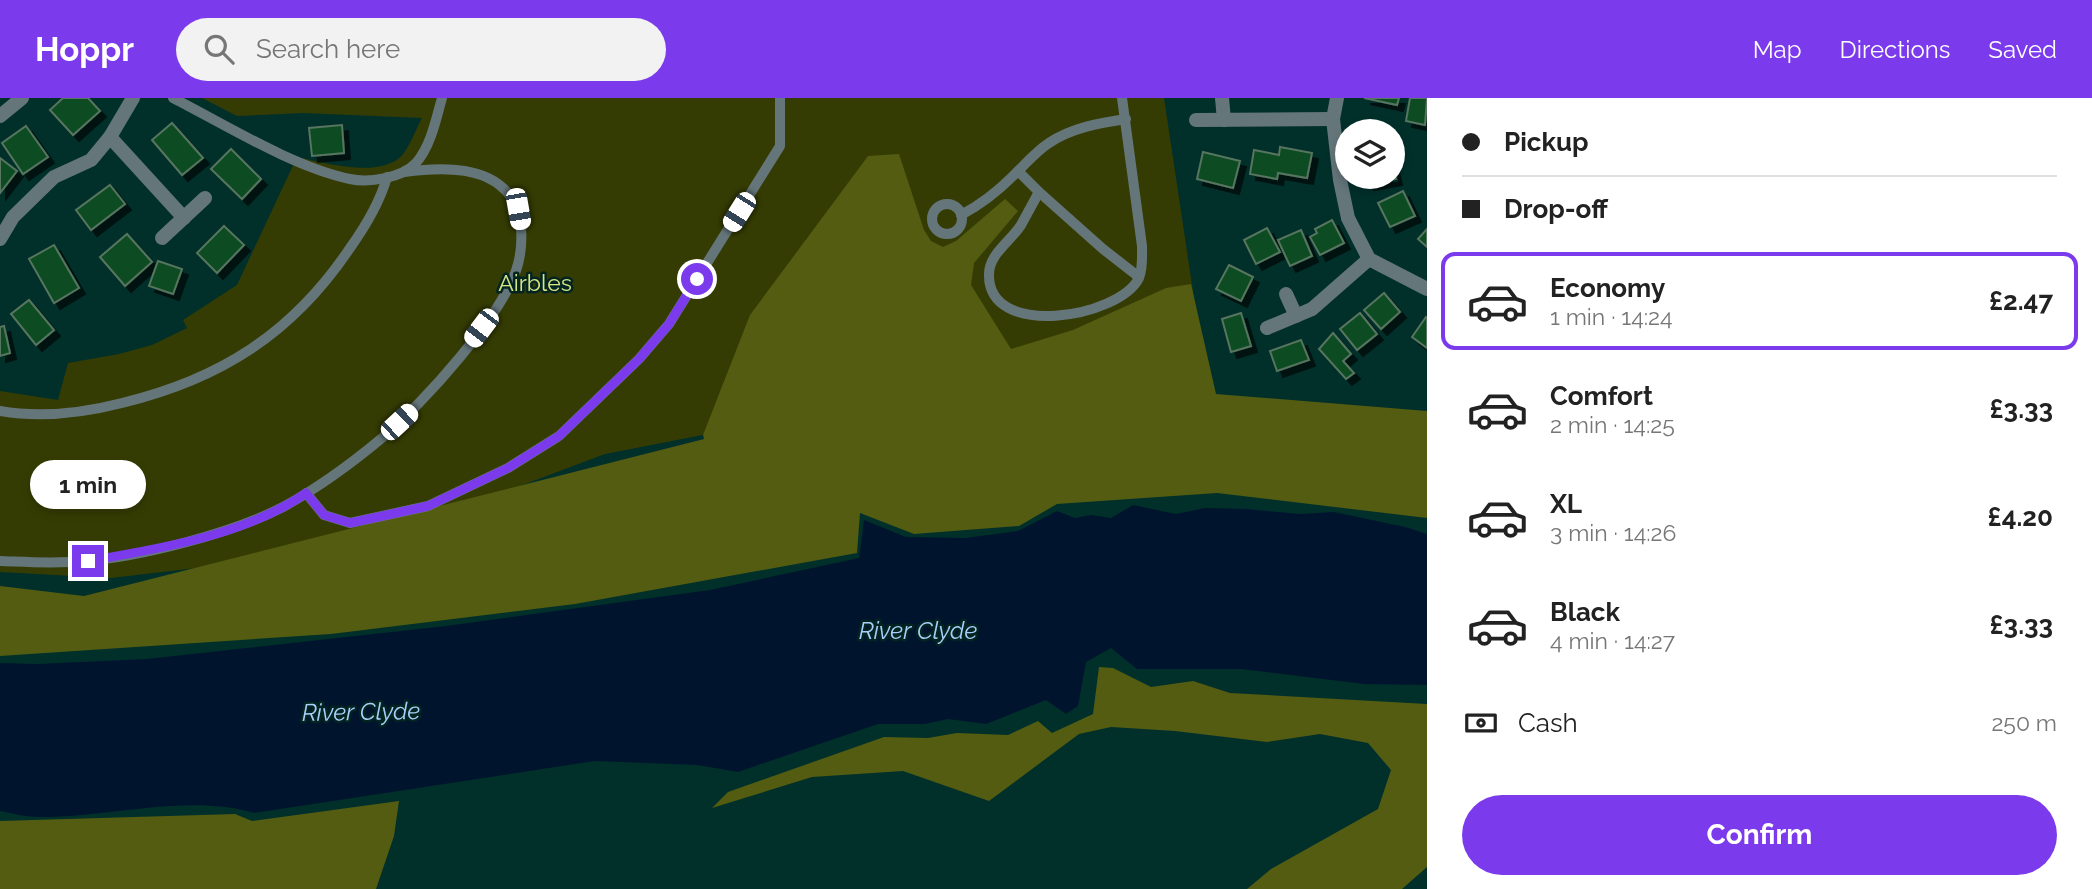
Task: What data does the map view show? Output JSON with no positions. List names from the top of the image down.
{
  "water": ["River Clyde"],
  "parks": ["Airbles"],
  "page": {
    "header": "Hoppr",
    "search": "Search here",
    "nav": ["Map", "Directions", "Saved"],
    "banner": ["Pickup", "Drop-off"],
    "list": [
      {
        "name": "Economy",
        "note": "1 min · 14:24",
        "value": "£2.47"
      },
      {
        "name": "Comfort",
        "note": "2 min · 14:25",
        "value": "£3.33"
      },
      {
        "name": "XL",
        "note": "3 min · 14:26",
        "value": "£4.20"
      },
      {
        "name": "Black",
        "note": "4 min · 14:27",
        "value": "£3.33"
      }
    ],
    "bubble": "1 min",
    "pay": ["Cash", "250 m"],
    "buttons": "Confirm"
  }
}
